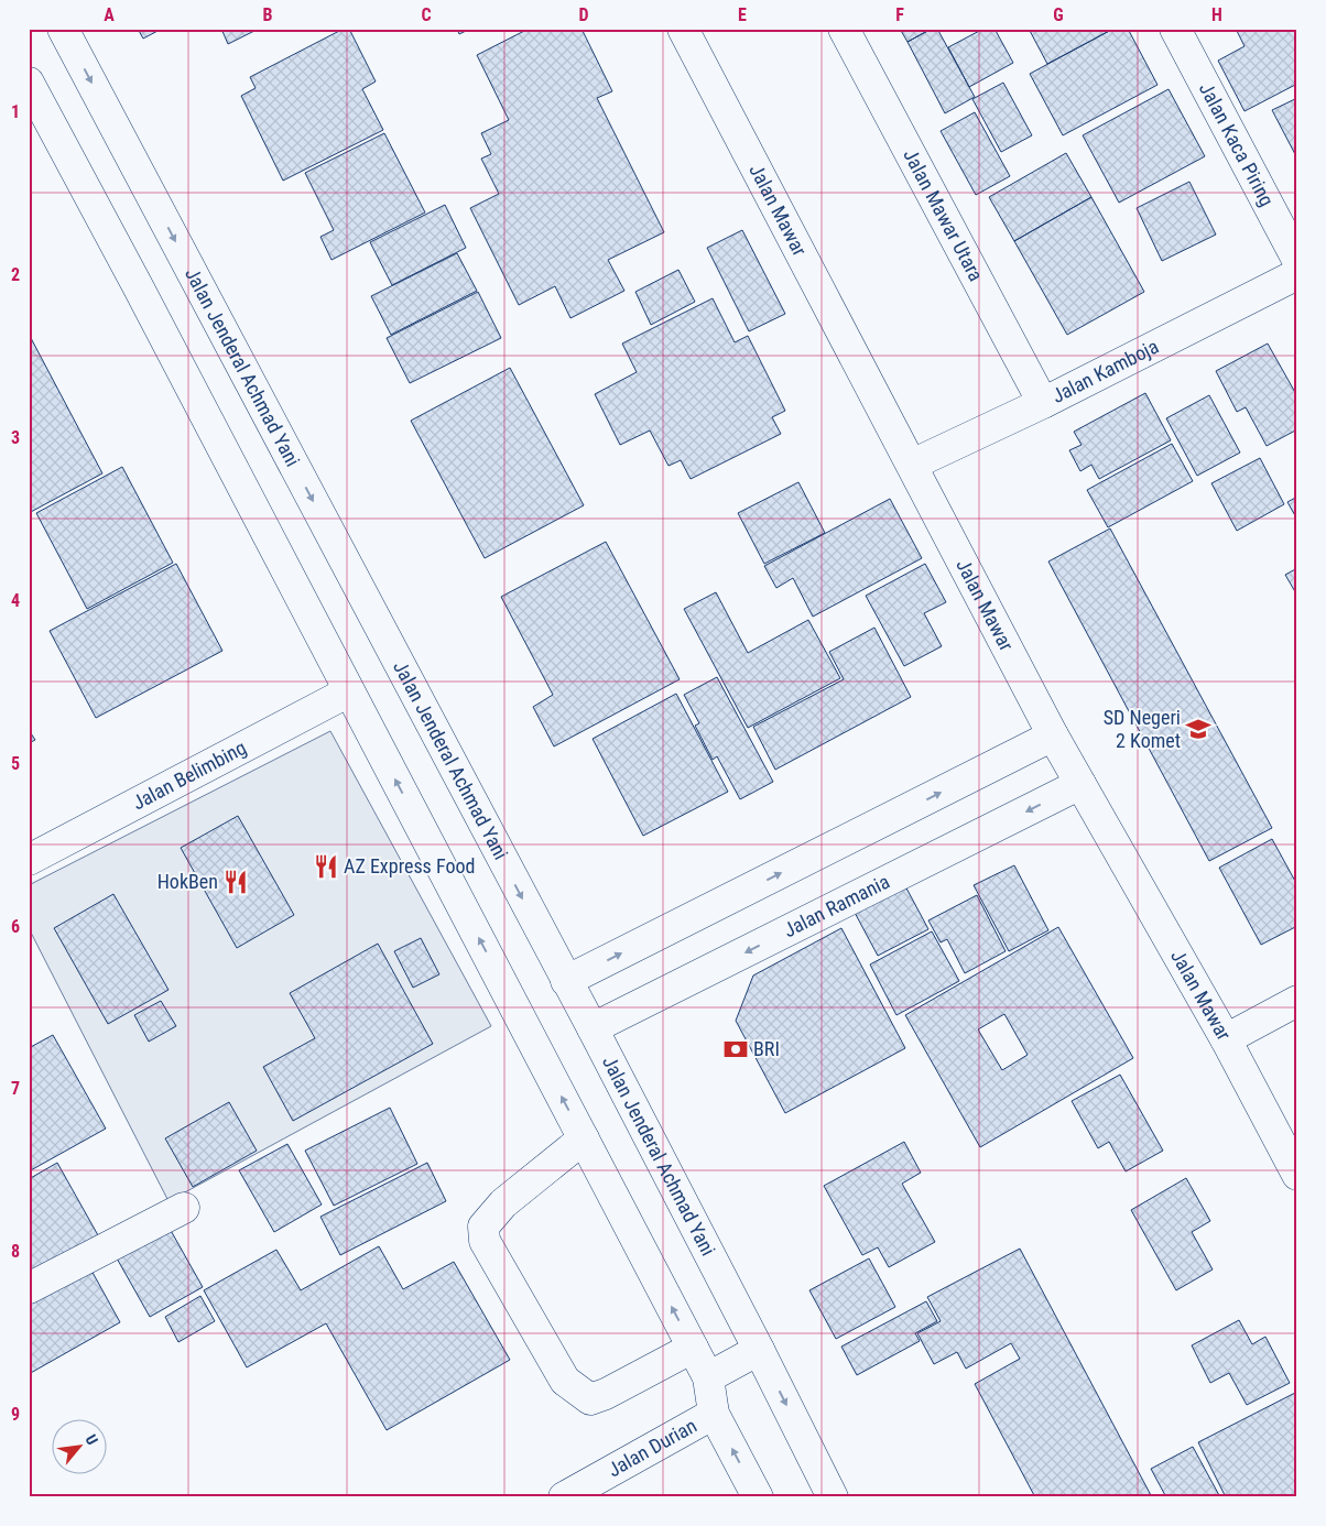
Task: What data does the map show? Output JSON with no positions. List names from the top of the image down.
{
  "streets": {
    "main road": [
      "Jalan Kaca Piring",
      "Jalan Mawar",
      "Jalan Mawar Utara",
      "Jalan Jenderal Achmad Yani",
      "Jalan Kamboja",
      "Jalan Belimbing",
      "Jalan Ramania",
      "Jalan Durian"
    ]
  },
  "crossings": [
    ["Jalan Mawar", "Jalan Kamboja"],
    ["Jalan Mawar", "Jalan Ramania"],
    ["Jalan Mawar Utara", "Jalan Kamboja"],
    ["Jalan Jenderal Achmad Yani", "Jalan Ramania"]
  ],
  "places": {
    "school or university": ["SD Negeri 2 Komet"],
    "restaurant": ["AZ Express Food", "HokBen"],
    "bank": ["BRI"]
  },
  "north": "top right",
  "grid": {
    "columns": [
      "A",
      "B",
      "C",
      "D",
      "E",
      "F",
      "G",
      "H"
    ],
    "rows": [
      "1",
      "2",
      "3",
      "4",
      "5",
      "6",
      "7",
      "8",
      "9"
    ]
  }
}
